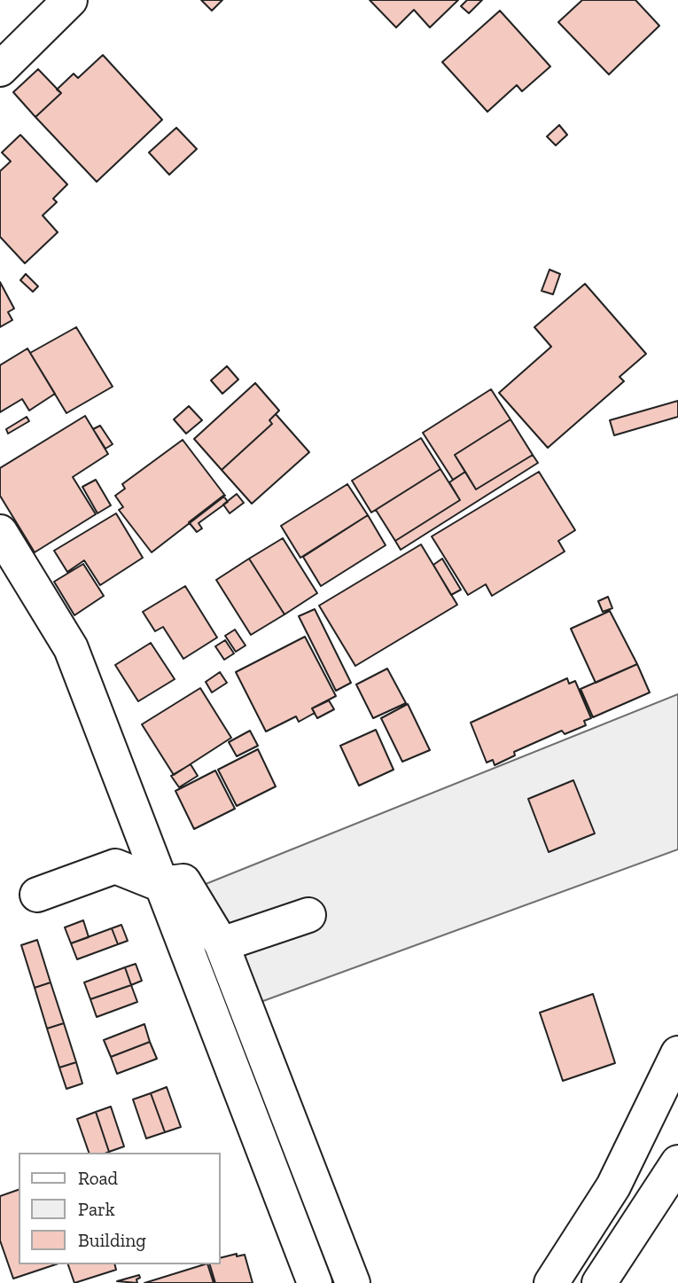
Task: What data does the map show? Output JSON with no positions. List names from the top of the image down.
{
  "legend": ["Road", "Park", "Building"]
}
